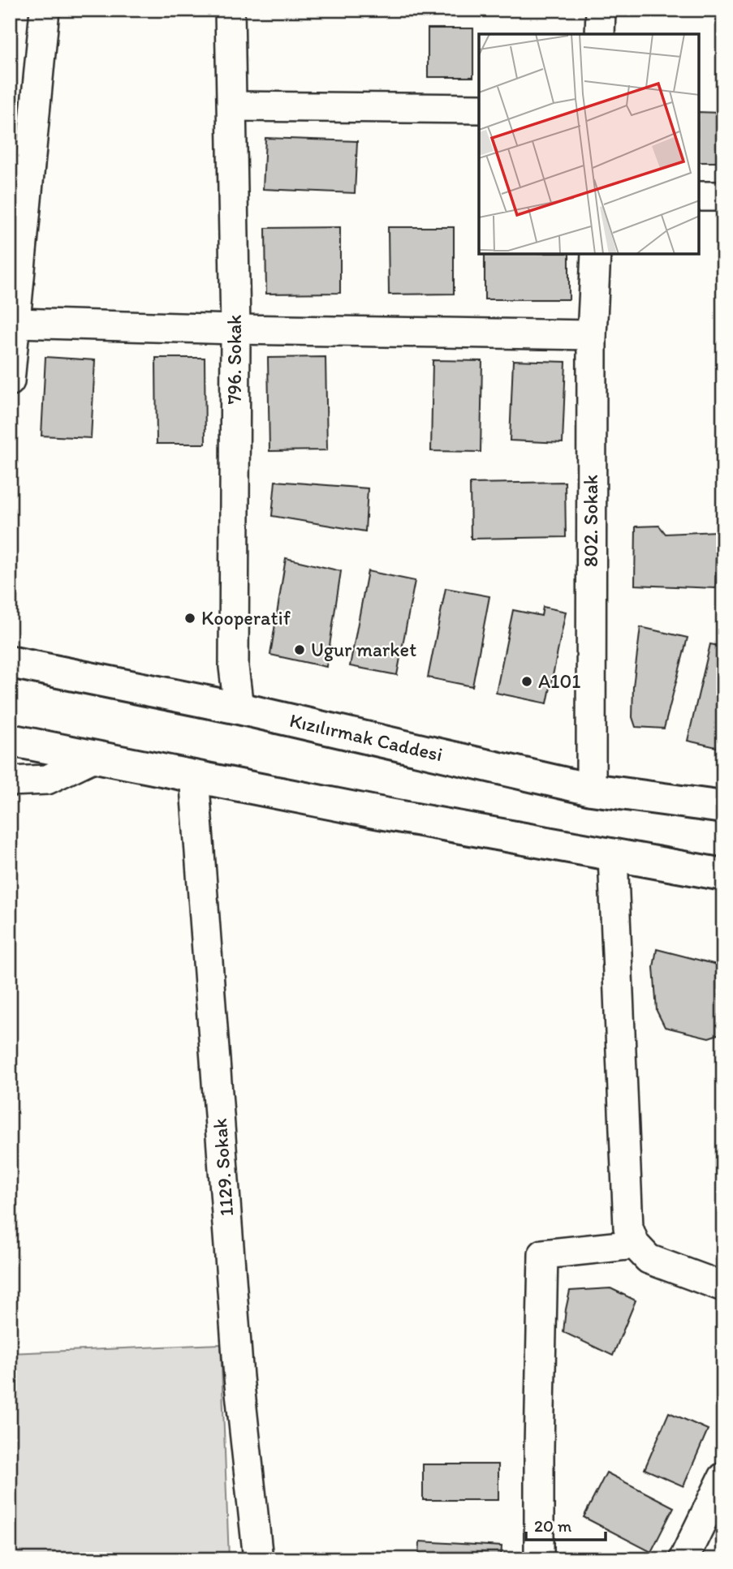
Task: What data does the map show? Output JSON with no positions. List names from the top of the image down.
{
  "streets": {
    "main road": ["Kızılırmak Caddesi"],
    "street": ["796. Sokak", "802. Sokak", "1129. Sokak"]
  },
  "crossings": [
    ["796. Sokak", "Kızılırmak Caddesi"],
    ["802. Sokak", "Kızılırmak Caddesi"]
  ],
  "places": ["Kooperatif", "Ugur market", "A101"],
  "scale_bar": "20 m"
}
